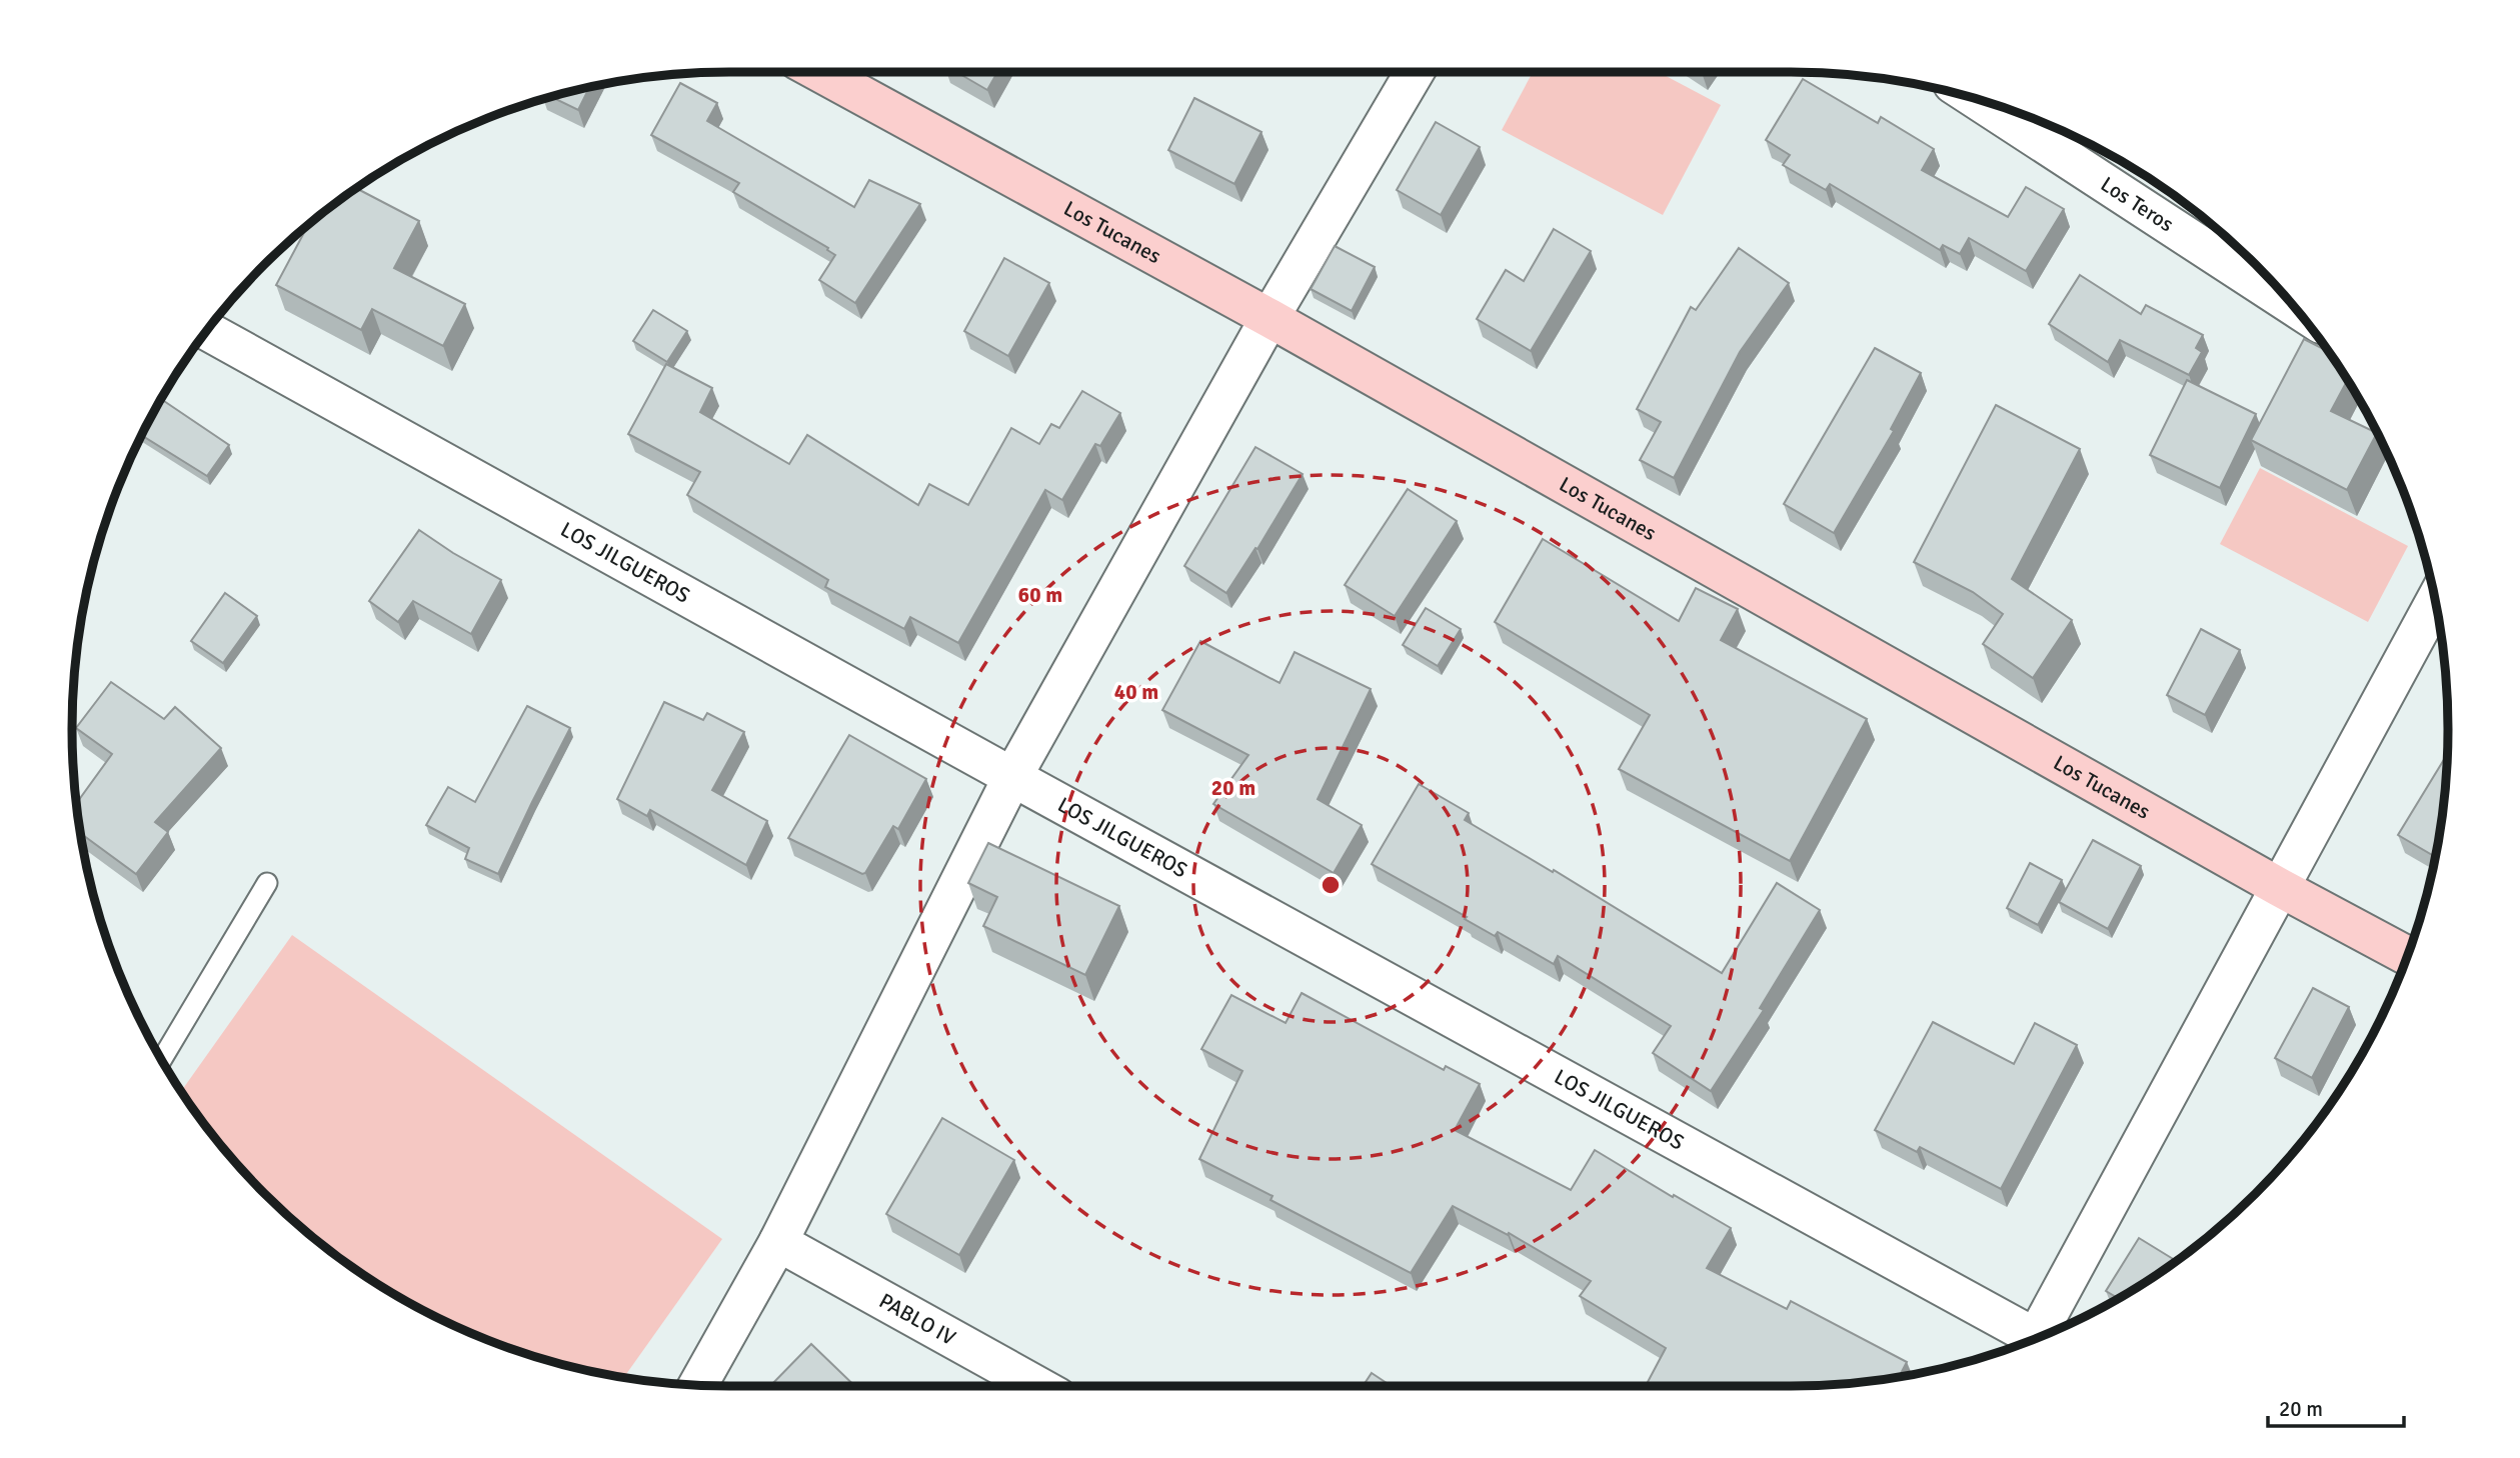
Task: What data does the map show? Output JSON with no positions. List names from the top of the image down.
{
  "streets": {
    "street": [
      "Los Teros",
      "Los Tucanes",
      "LOS JILGUEROS",
      "PABLO IV"
    ]
  },
  "scale_bar": "20 m",
  "rings": ["60 m", "40 m", "20 m"]
}
